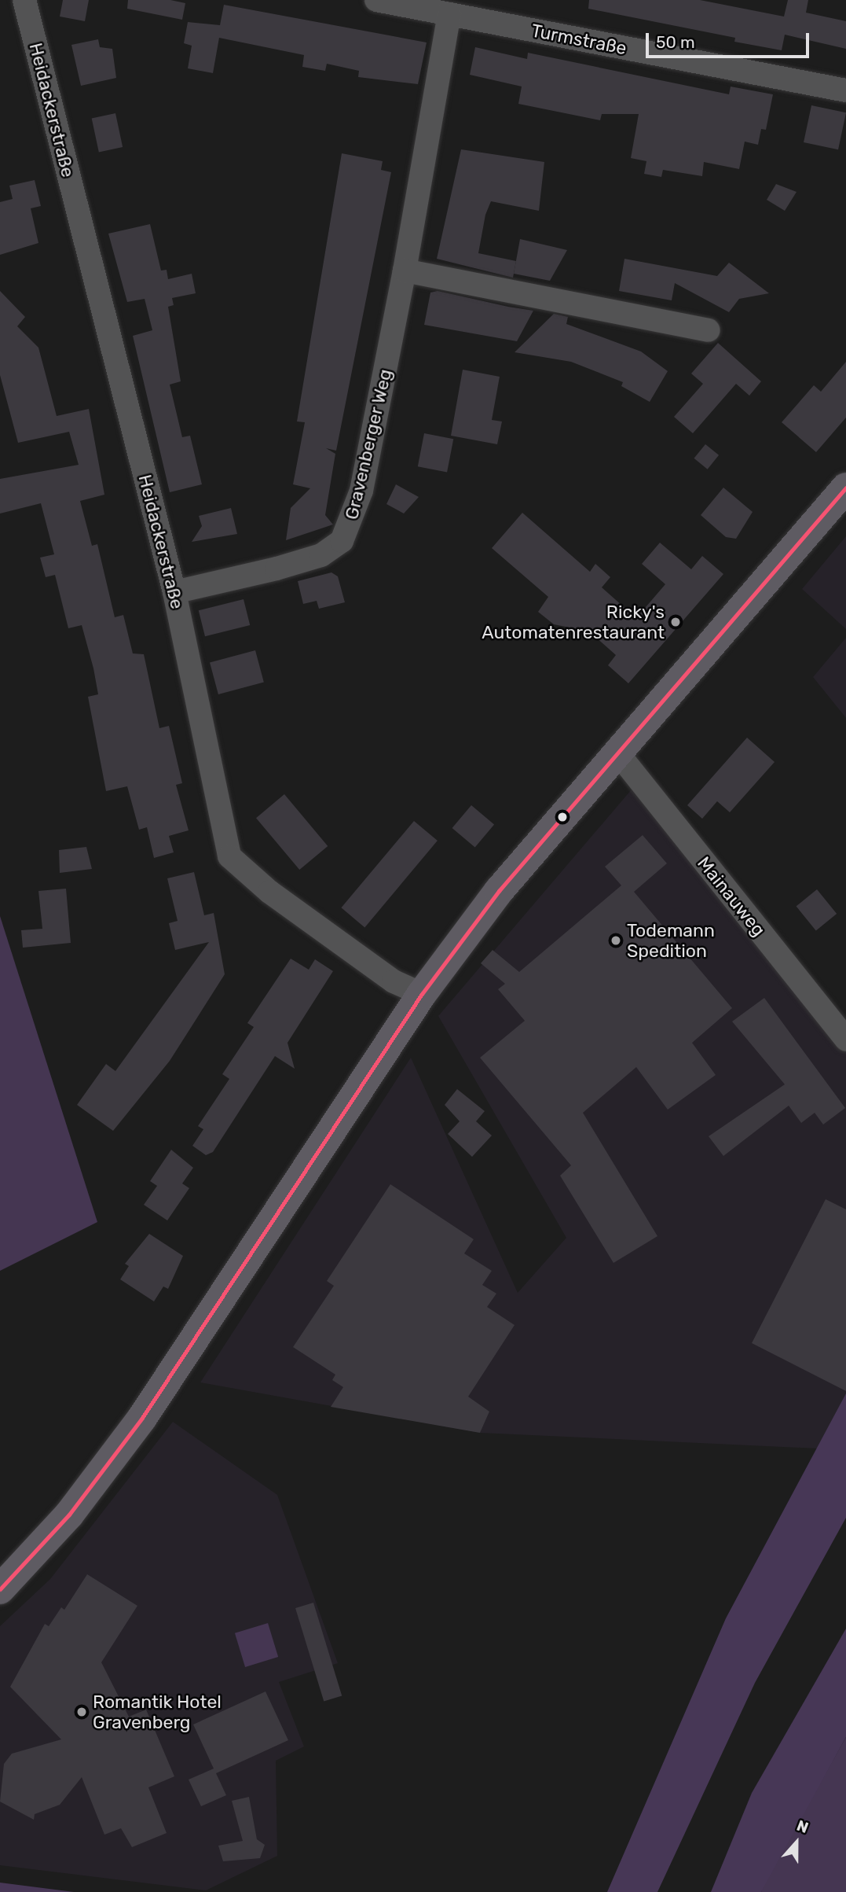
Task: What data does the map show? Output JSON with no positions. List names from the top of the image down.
{
  "streets": {
    "street": [
      "Turmstraße",
      "Heidackerstraße",
      "Gravenberger Weg",
      "Mainauweg"
    ]
  },
  "crossings": [
    ["Turmstraße", "Gravenberger Weg"],
    ["Heidackerstraße", "Gravenberger Weg"]
  ],
  "places": ["Ricky's Automatenrestaurant", "Todemann Spedition", "Romantik Hotel Gravenberg"],
  "scale_bar": "50 m",
  "north": "top"
}
